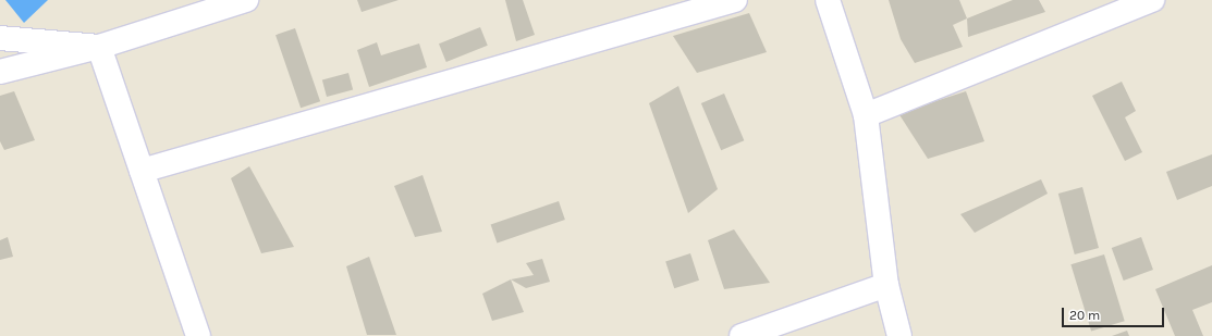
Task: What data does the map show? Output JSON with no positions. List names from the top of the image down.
{
  "scale_bar": "20 m"
}
